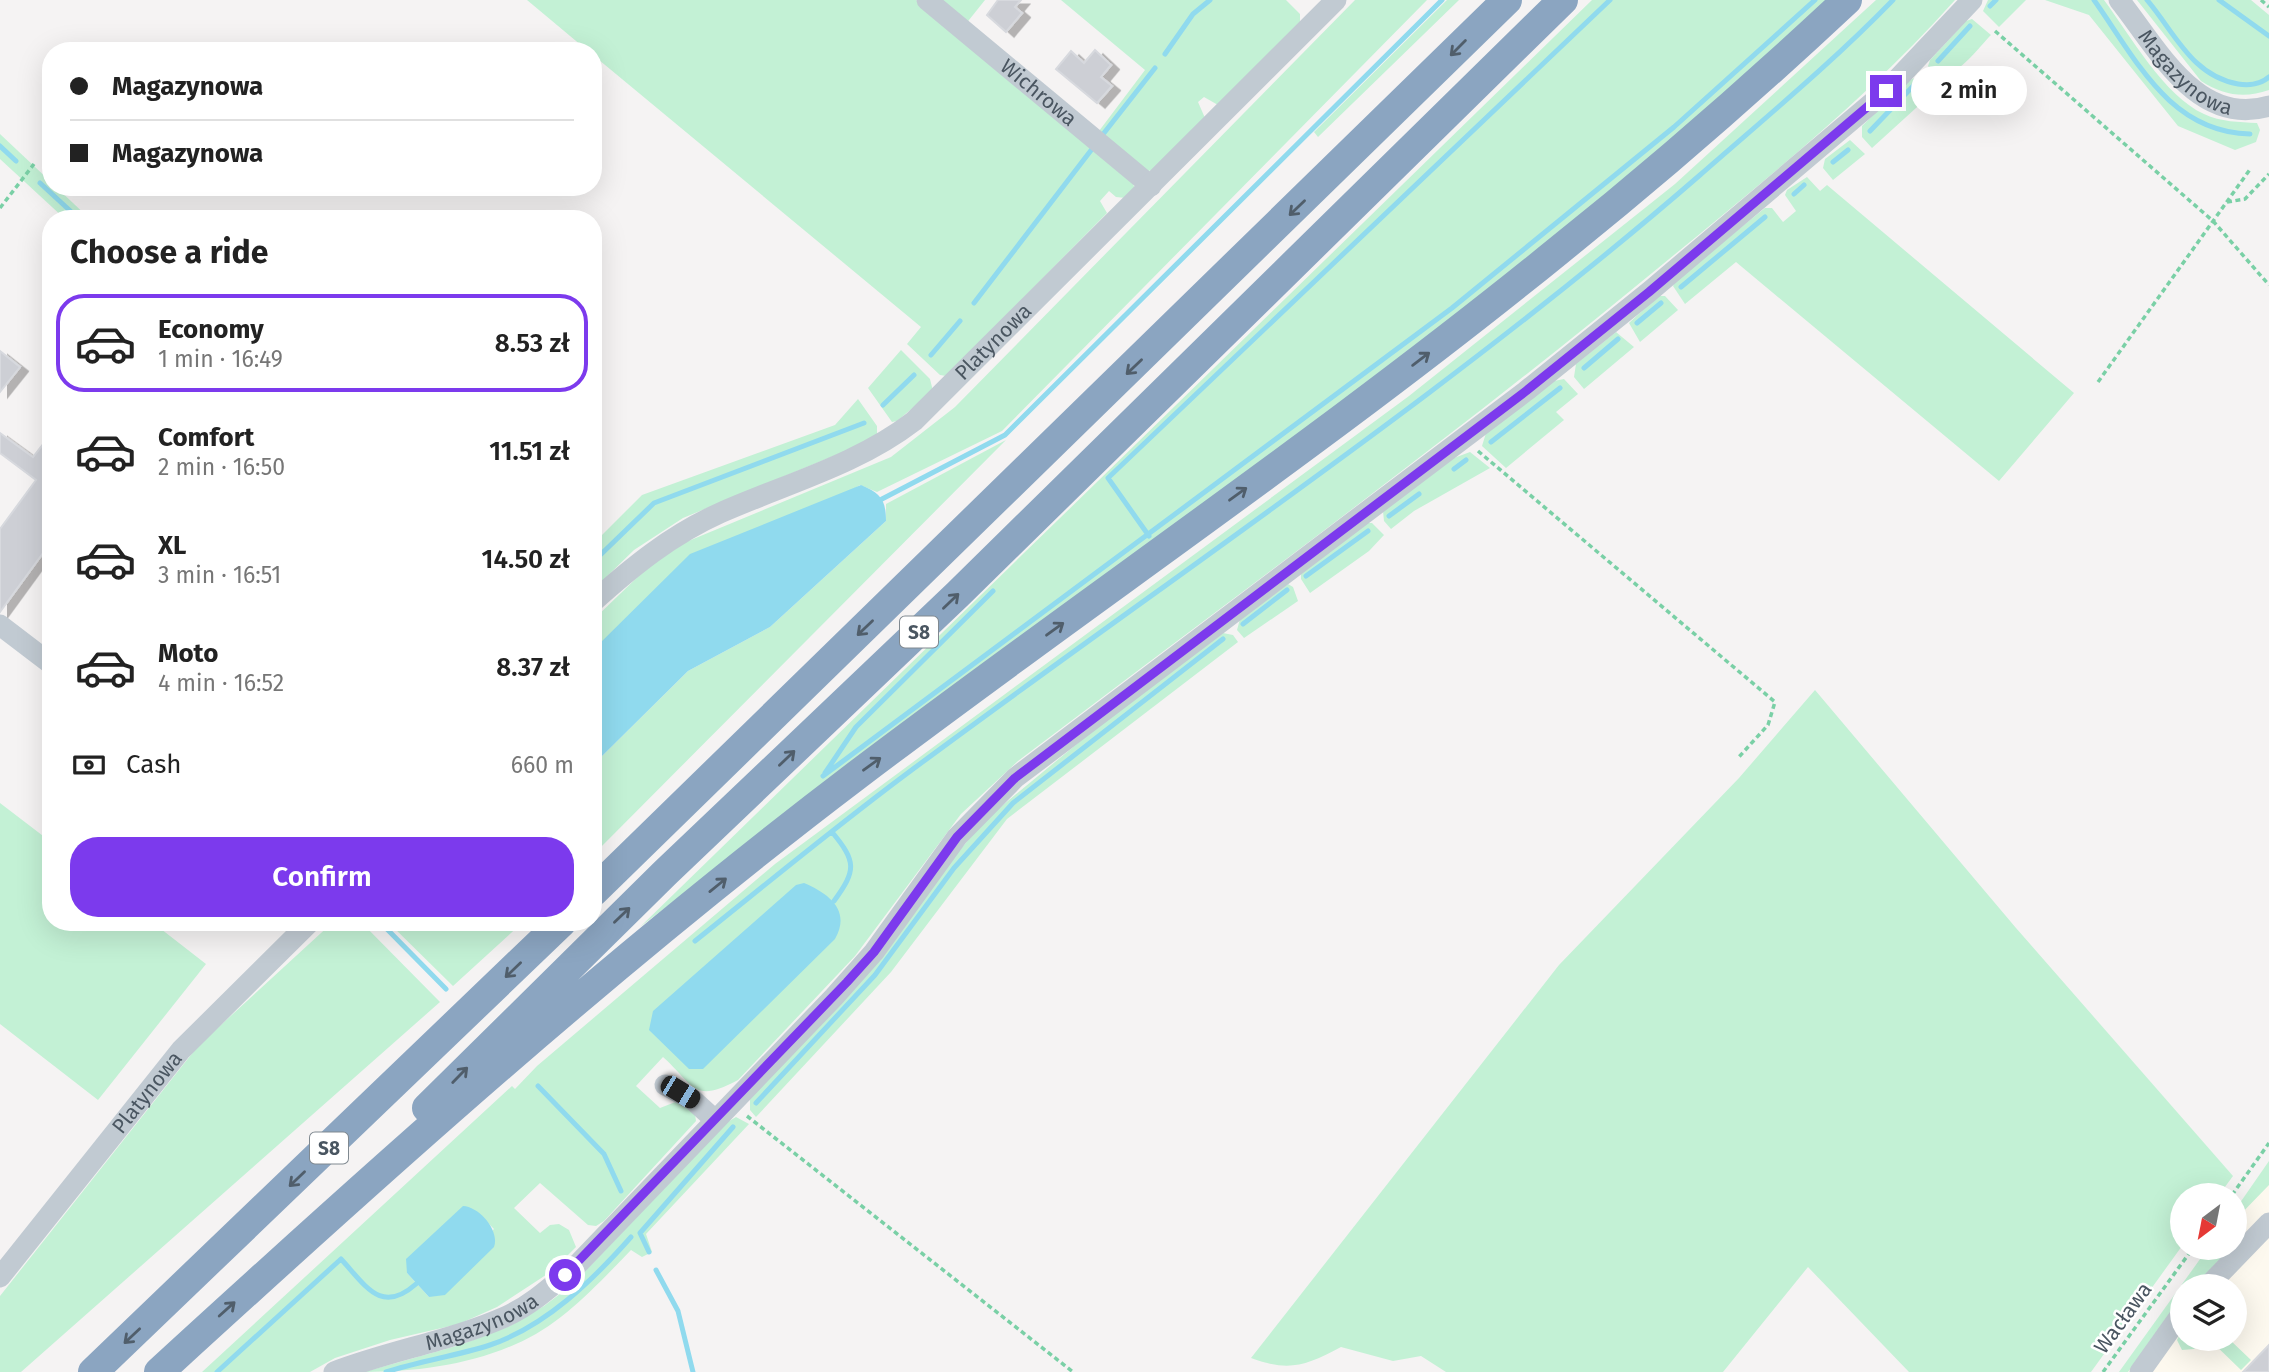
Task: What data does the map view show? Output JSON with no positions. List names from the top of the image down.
{
  "streets": {
    "highway": ["S8"],
    "street": ["Magazynowa", "Wichrowa", "Platynowa"],
    "path": ["Wacława"]
  },
  "crossings": [
    ["Wichrowa", "Platynowa"]
  ],
  "north": "bottom left",
  "page": {
    "banner": ["Magazynowa", "Magazynowa"],
    "bubble": "2 min",
    "heading": "Choose a ride",
    "list": [
      {
        "name": "Economy",
        "note": "1 min · 16:49",
        "value": "8.53 zł"
      },
      {
        "name": "Comfort",
        "note": "2 min · 16:50",
        "value": "11.51 zł"
      },
      {
        "name": "XL",
        "note": "3 min · 16:51",
        "value": "14.50 zł"
      },
      {
        "name": "Moto",
        "note": "4 min · 16:52",
        "value": "8.37 zł"
      }
    ],
    "pay": ["Cash", "660 m"],
    "buttons": "Confirm"
  }
}
